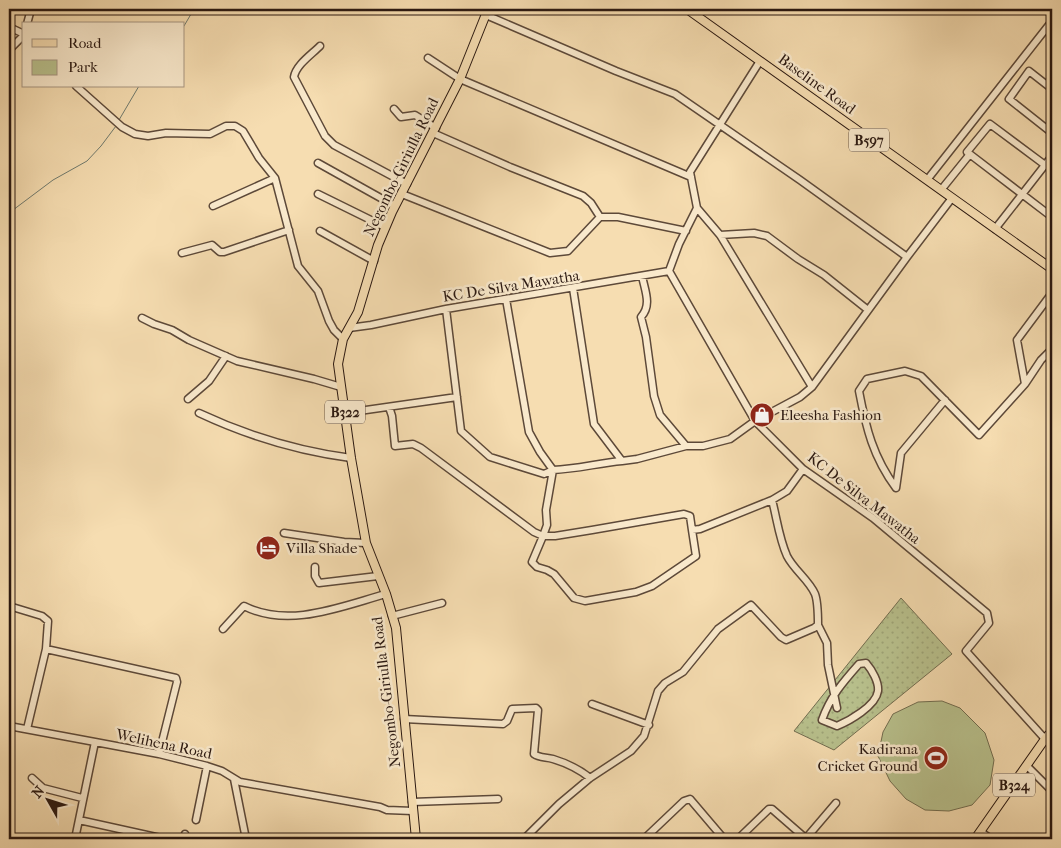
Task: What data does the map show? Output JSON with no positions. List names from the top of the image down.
{
  "streets": {
    "main road": [
      "Baseline Road",
      "B597",
      "Negombo-Giriulla Road",
      "B322",
      "B324"
    ],
    "street": ["KC De Silva Mawatha", "Welihena Road"]
  },
  "crossings": [
    ["Negombo-Giriulla Road", "KC De Silva Mawatha"],
    ["Negombo-Giriulla Road", "Welihena Road"],
    ["KC De Silva Mawatha", "B324"]
  ],
  "places": {
    "shop": ["Eleesha Fashion"],
    "hotel": ["Villa Shade"],
    "sports": ["Kadirana Cricket Ground"]
  },
  "legend": ["Road", "Park"],
  "north": "top left"
}
